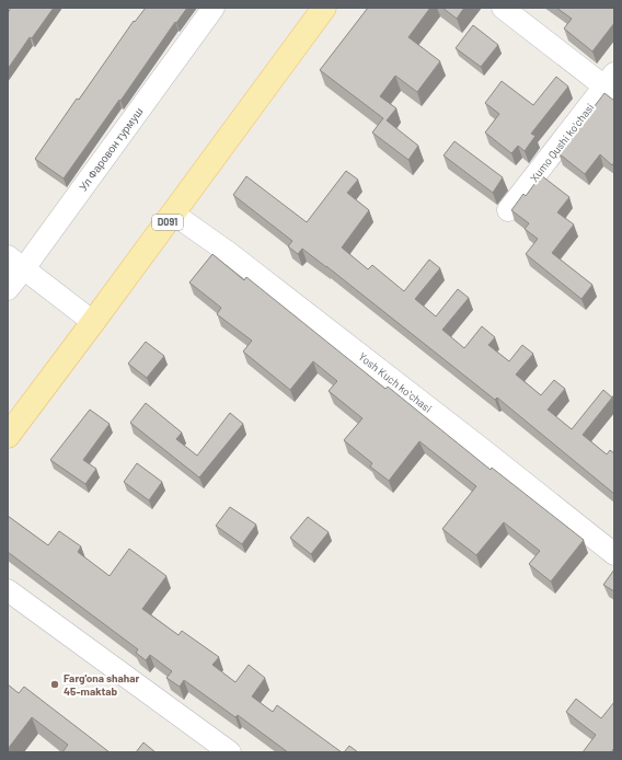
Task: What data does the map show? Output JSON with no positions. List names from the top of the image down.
{
  "streets": {
    "main road": ["D091"],
    "street": ["Xumo Qushi koʻchasi", "Ул Фаровон турмуш", "Yosh Kuch koʻchasi"]
  },
  "crossings": [
    ["D091", "Yosh Kuch koʻchasi"]
  ],
  "places": ["Farg'ona shahar 45-maktab"]
}
